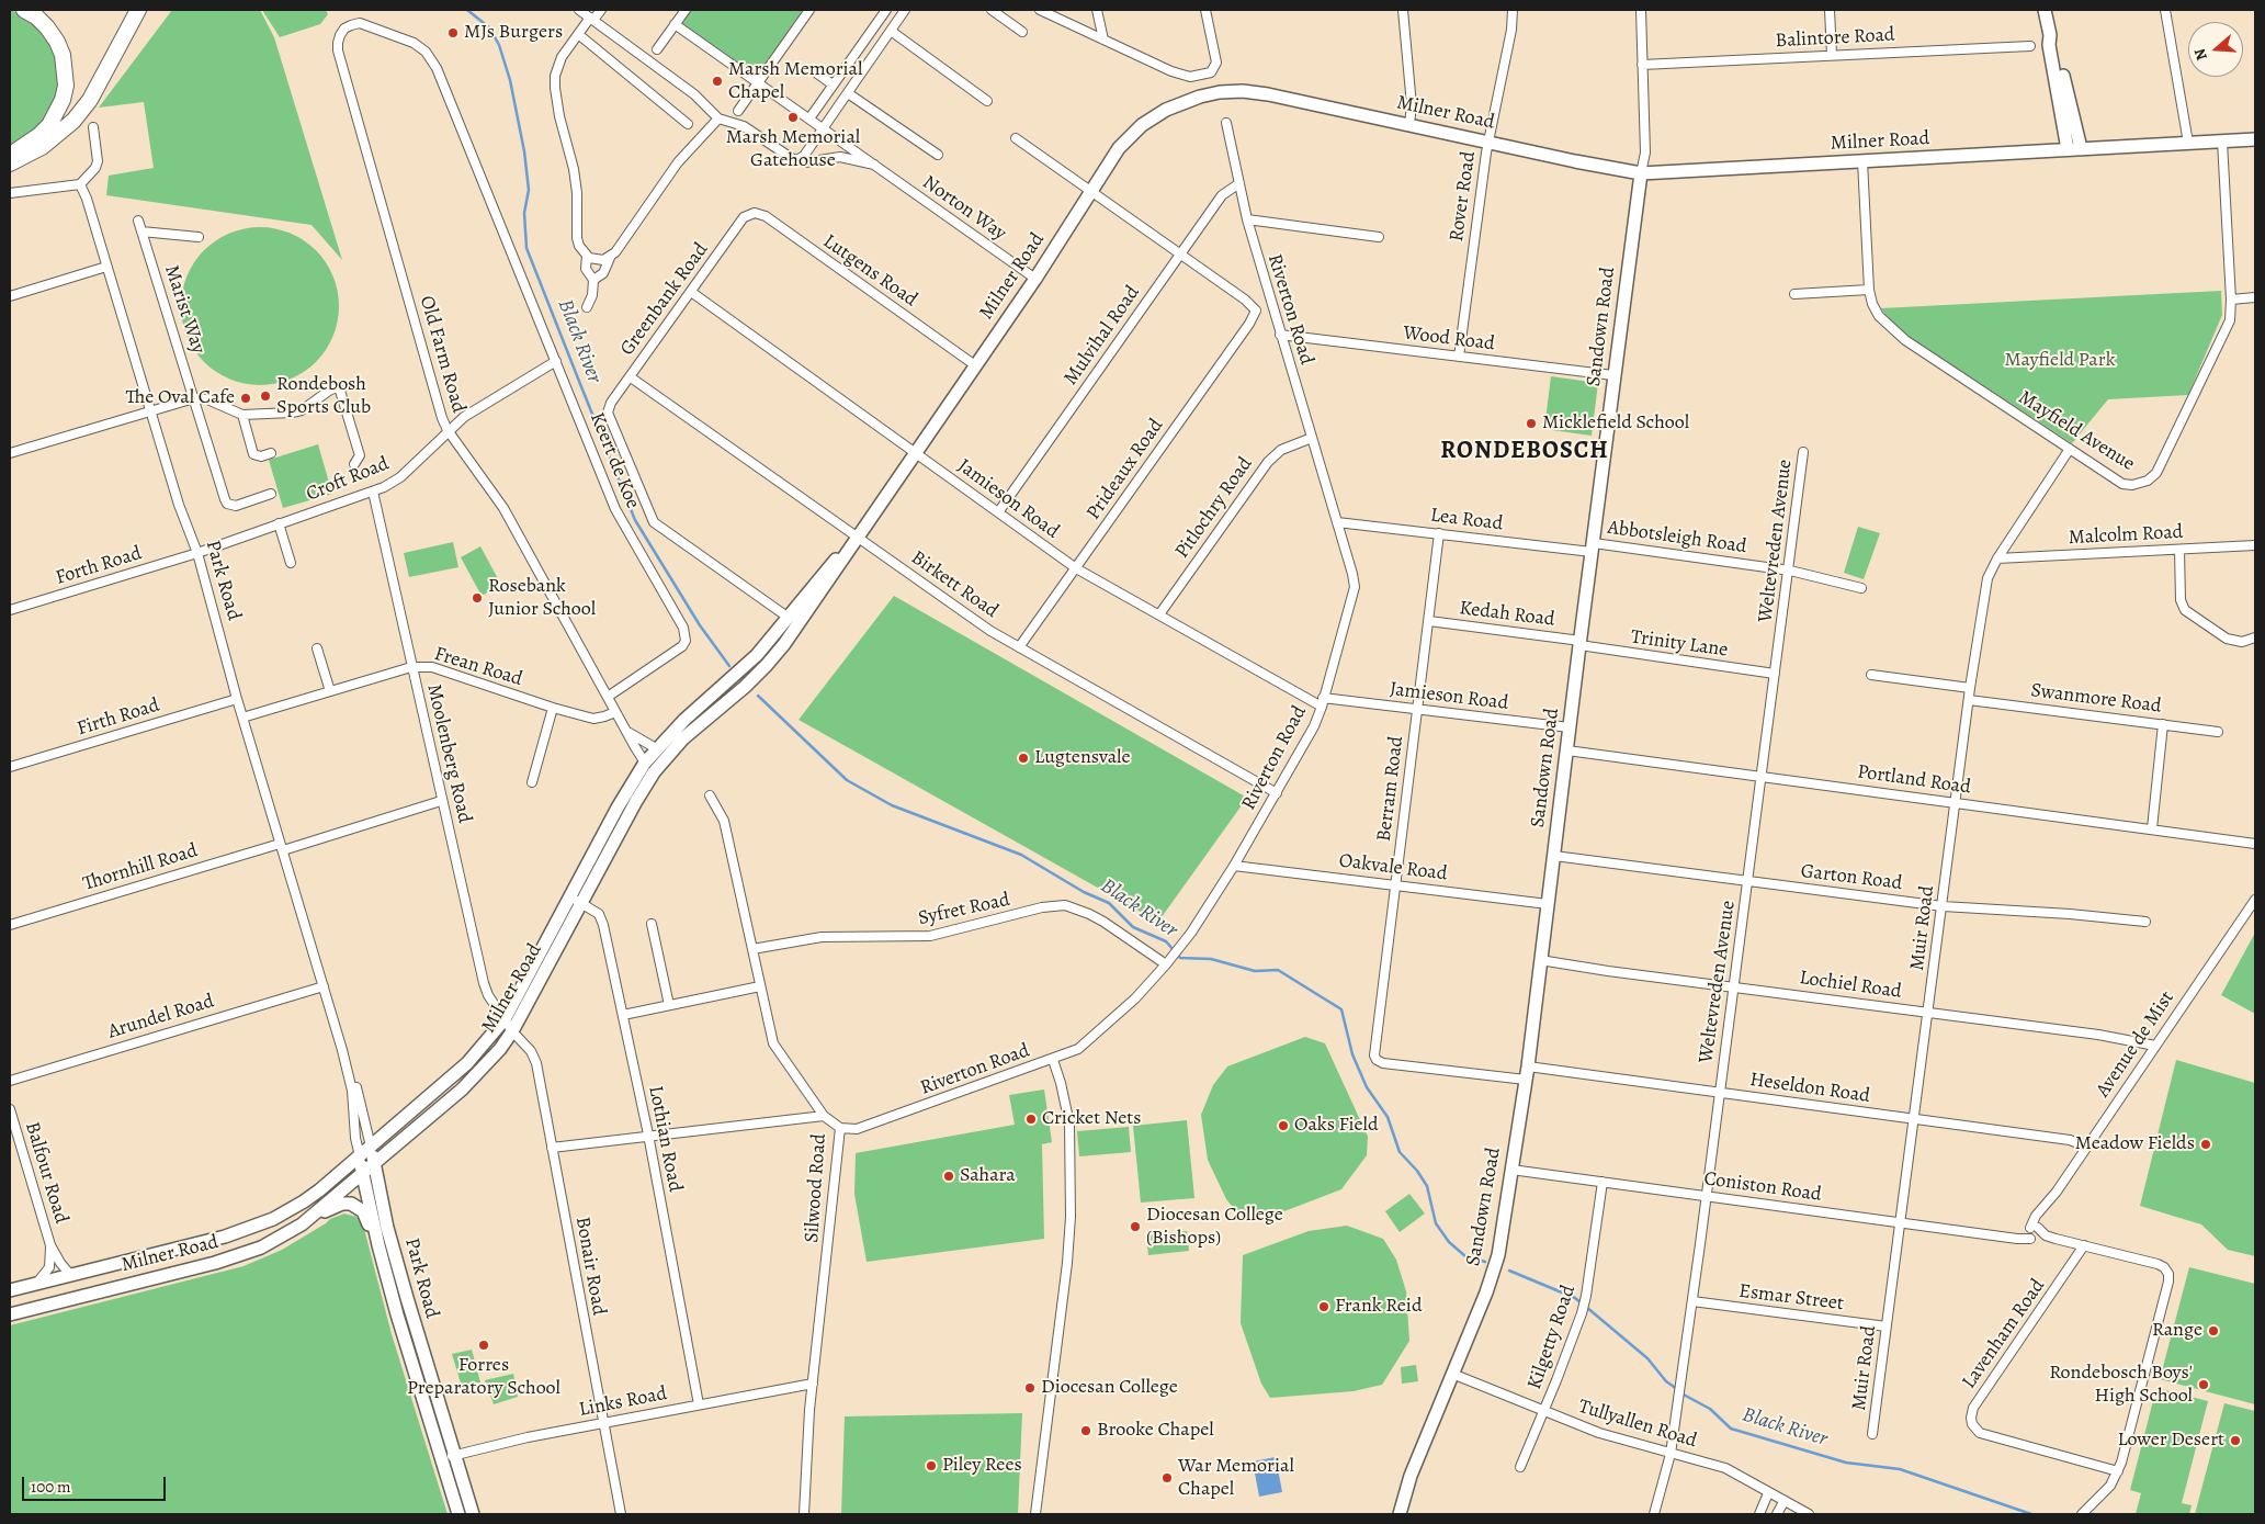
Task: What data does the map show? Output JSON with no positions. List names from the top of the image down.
{
  "streets": {
    "main road": ["Milner Road", "Sandown Road", "Park Road"],
    "street": [
      "Balintore Road",
      "Rover Road",
      "Norton Way",
      "Lutgens Road",
      "Greenbank Road",
      "Marist Way",
      "Riverton Road",
      "Mulvihal Road",
      "Wood Road",
      "Old Farm Road",
      "Mayfield Avenue",
      "Keert de Koe",
      "Prideaux Road",
      "Croft Road",
      "Jamieson Road",
      "Pitlochry Road",
      "Lea Road",
      "Malcolm Road",
      "Abbotsleigh Road",
      "Weltevreden Avenue",
      "Forth Road",
      "Birkett Road",
      "Kedah Road",
      "Trinity Lane",
      "Frean Road",
      "Swanmore Road",
      "Firth Road",
      "Moolenberg Road",
      "Portland Road",
      "Berram Road",
      "Thornhill Road",
      "Oakvale Road",
      "Garton Road",
      "Syfret Road",
      "Muir Road",
      "Lochiel Road",
      "Arundel Road",
      "Avenue de Mist",
      "Heseldon Road",
      "Lothian Road",
      "Balfour Road",
      "Coniston Road",
      "Silwood Road",
      "Bonair Road",
      "Esmar Street",
      "Lavenham Road",
      "Kilgetty Road",
      "Links Road",
      "Tullyallen Road"
    ]
  },
  "crossings": [
    ["Balintore Road", "Sandown Road"],
    ["Milner Road", "Rover Road"],
    ["Milner Road", "Norton Way"],
    ["Milner Road", "Lutgens Road"],
    ["Milner Road", "Greenbank Road"],
    ["Milner Road", "Sandown Road"],
    ["Milner Road", "Old Farm Road"],
    ["Milner Road", "Mayfield Avenue"],
    ["Milner Road", "Jamieson Road"],
    ["Milner Road", "Park Road"],
    ["Milner Road", "Birkett Road"],
    ["Milner Road", "Moolenberg Road"],
    ["Milner Road", "Lothian Road"],
    ["Milner Road", "Balfour Road"],
    ["Milner Road", "Bonair Road"],
    ["Rover Road", "Wood Road"],
    ["Lutgens Road", "Greenbank Road"],
    ["Greenbank Road", "Jamieson Road"],
    ["Greenbank Road", "Birkett Road"],
    ["Riverton Road", "Mulvihal Road"],
    ["Riverton Road", "Wood Road"],
    ["Riverton Road", "Jamieson Road"],
    ["Riverton Road", "Pitlochry Road"],
    ["Riverton Road", "Lea Road"],
    ["Riverton Road", "Birkett Road"],
    ["Riverton Road", "Oakvale Road"],
    ["Riverton Road", "Syfret Road"],
    ["Riverton Road", "Silwood Road"],
    ["Sandown Road", "Wood Road"],
    ["Sandown Road", "Jamieson Road"],
    ["Sandown Road", "Lea Road"],
    ["Sandown Road", "Abbotsleigh Road"],
    ["Sandown Road", "Kedah Road"],
    ["Sandown Road", "Trinity Lane"],
    ["Sandown Road", "Portland Road"],
    ["Sandown Road", "Berram Road"],
    ["Sandown Road", "Oakvale Road"],
    ["Sandown Road", "Garton Road"],
    ["Sandown Road", "Lochiel Road"],
    ["Sandown Road", "Heseldon Road"],
    ["Sandown Road", "Coniston Road"],
    ["Sandown Road", "Tullyallen Road"],
    ["Mulvihal Road", "Jamieson Road"],
    ["Old Farm Road", "Keert de Koe"],
    ["Old Farm Road", "Croft Road"],
    ["Old Farm Road", "Frean Road"],
    ["Mayfield Avenue", "Muir Road"],
    ["Keert de Koe", "Croft Road"],
    ["Prideaux Road", "Jamieson Road"],
    ["Prideaux Road", "Birkett Road"],
    ["Croft Road", "Forth Road"],
    ["Croft Road", "Park Road"],
    ["Croft Road", "Moolenberg Road"],
    ["Jamieson Road", "Pitlochry Road"],
    ["Jamieson Road", "Berram Road"],
    ["Lea Road", "Abbotsleigh Road"],
    ["Lea Road", "Berram Road"],
    ["Malcolm Road", "Muir Road"],
    ["Abbotsleigh Road", "Weltevreden Avenue"],
    ["Weltevreden Avenue", "Trinity Lane"],
    ["Weltevreden Avenue", "Portland Road"],
    ["Weltevreden Avenue", "Garton Road"],
    ["Weltevreden Avenue", "Lochiel Road"],
    ["Weltevreden Avenue", "Heseldon Road"],
    ["Weltevreden Avenue", "Coniston Road"],
    ["Weltevreden Avenue", "Esmar Street"],
    ["Weltevreden Avenue", "Tullyallen Road"],
    ["Forth Road", "Park Road"],
    ["Park Road", "Frean Road"],
    ["Park Road", "Firth Road"],
    ["Park Road", "Thornhill Road"],
    ["Park Road", "Arundel Road"],
    ["Park Road", "Links Road"],
    ["Kedah Road", "Trinity Lane"],
    ["Kedah Road", "Berram Road"],
    ["Frean Road", "Moolenberg Road"],
    ["Swanmore Road", "Muir Road"],
    ["Moolenberg Road", "Thornhill Road"],
    ["Moolenberg Road", "Bonair Road"],
    ["Portland Road", "Muir Road"],
    ["Berram Road", "Oakvale Road"],
    ["Garton Road", "Muir Road"],
    ["Syfret Road", "Silwood Road"],
    ["Muir Road", "Lochiel Road"],
    ["Muir Road", "Heseldon Road"],
    ["Muir Road", "Coniston Road"],
    ["Muir Road", "Esmar Street"],
    ["Lochiel Road", "Avenue de Mist"],
    ["Avenue de Mist", "Heseldon Road"],
    ["Avenue de Mist", "Coniston Road"],
    ["Lothian Road", "Links Road"],
    ["Coniston Road", "Lavenham Road"],
    ["Coniston Road", "Kilgetty Road"],
    ["Silwood Road", "Links Road"],
    ["Bonair Road", "Links Road"],
    ["Kilgetty Road", "Tullyallen Road"]
  ],
  "districts": ["RONDEBOSCH"],
  "water": ["Black River"],
  "parks": ["Mayfield Park"],
  "places": [
    "MJs Burgers",
    "Marsh Memorial Chapel",
    "Marsh Memorial Gatehouse",
    "Rondebosh Sports Club",
    "The Oval Cafe",
    "Micklefield School",
    "Rosebank Junior School",
    "Lugtensvale",
    "Cricket Nets",
    "Oaks Field",
    "Meadow Fields",
    "Sahara",
    "Diocesan College (Bishops)",
    "Frank Reid",
    "Range",
    "Forres Preparatory School",
    "Rondebosch Boys' High School",
    "Diocesan College",
    "Brooke Chapel",
    "Lower Desert",
    "Piley Rees",
    "War Memorial Chapel"
  ],
  "scale_bar": "100 m",
  "north": "left"
}
